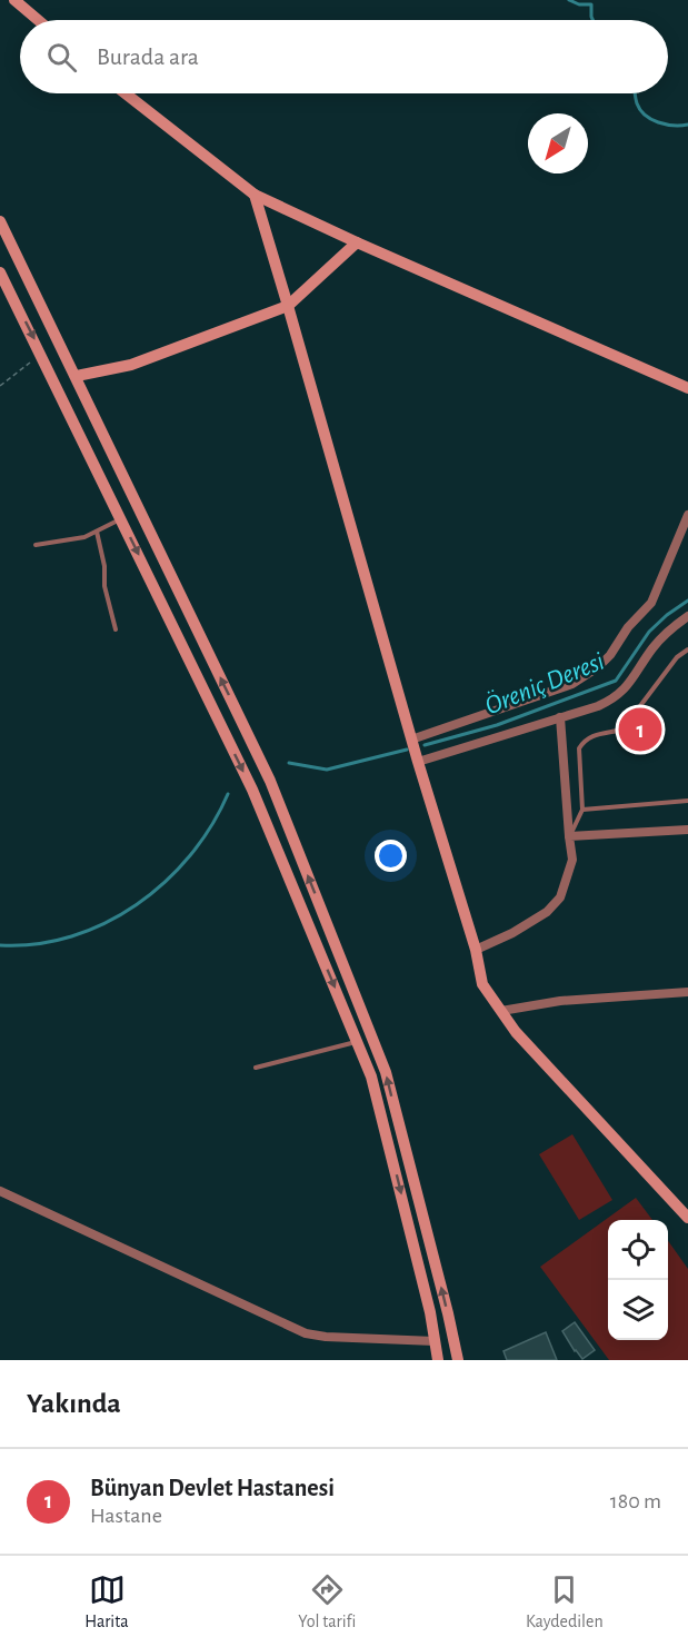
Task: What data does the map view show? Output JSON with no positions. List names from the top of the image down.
{
  "water": ["Öreniç Deresi"],
  "north": "bottom left",
  "page": {
    "search": "Burada ara",
    "pins": "1",
    "heading": "Yakında",
    "list": [
      {
        "mark": "1",
        "name": "Bünyan Devlet Hastanesi",
        "note": "Hastane",
        "value": "180 m"
      }
    ],
    "nav": ["Harita", "Yol tarifi", "Kaydedilen"]
  }
}
